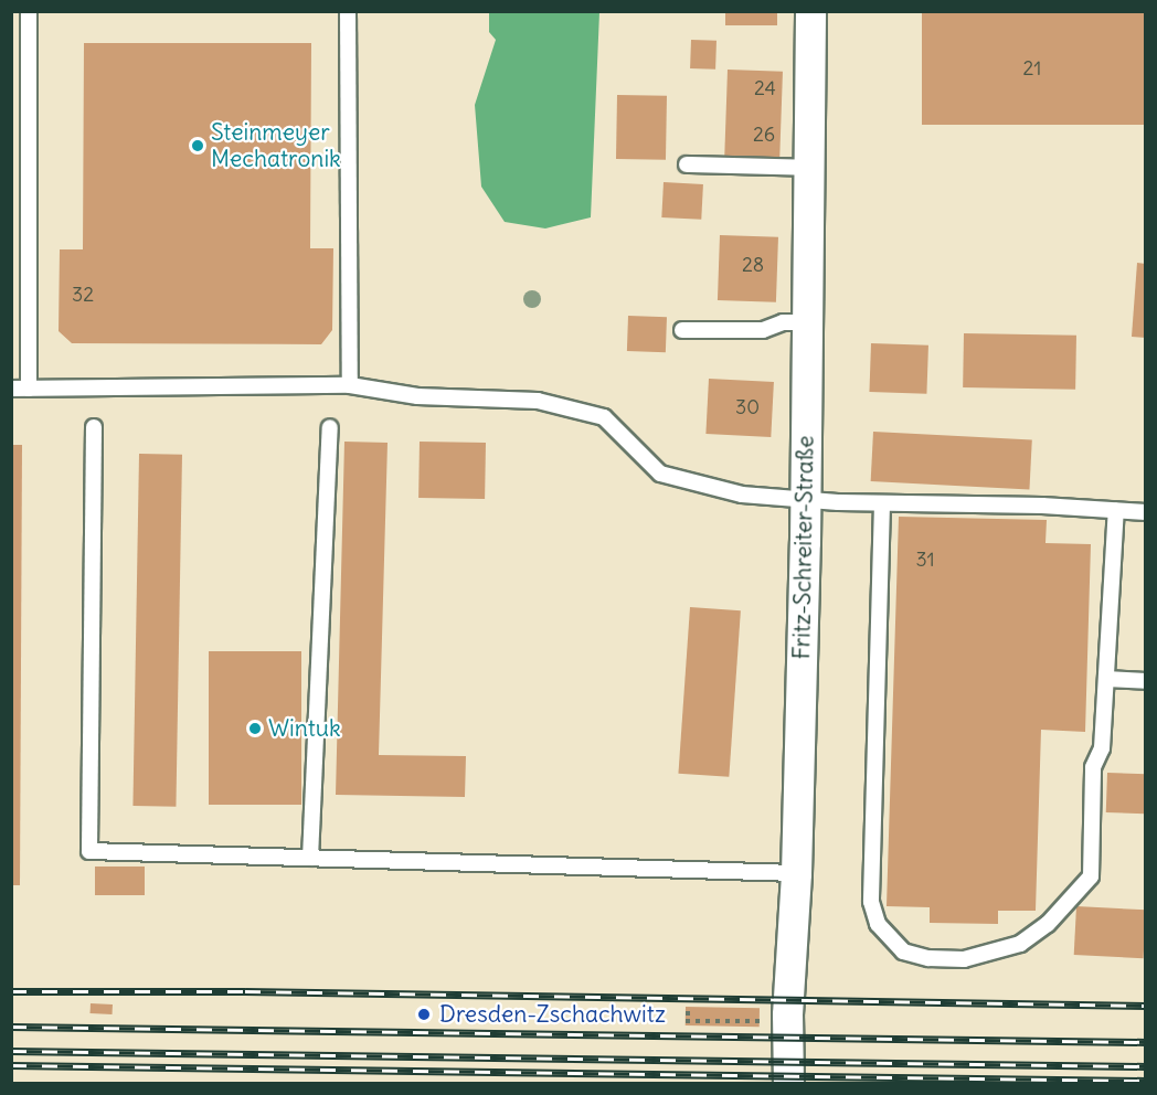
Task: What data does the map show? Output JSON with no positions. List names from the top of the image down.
{
  "streets": {
    "street": ["Fritz-Schreiter-Straße"]
  },
  "places": ["Steinmeyer Mechatronik", "Wintuk", "Dresden-Zschachwitz"],
  "house_numbers": [
    "21",
    "24",
    "26",
    "28",
    "32",
    "30",
    "31"
  ]
}
